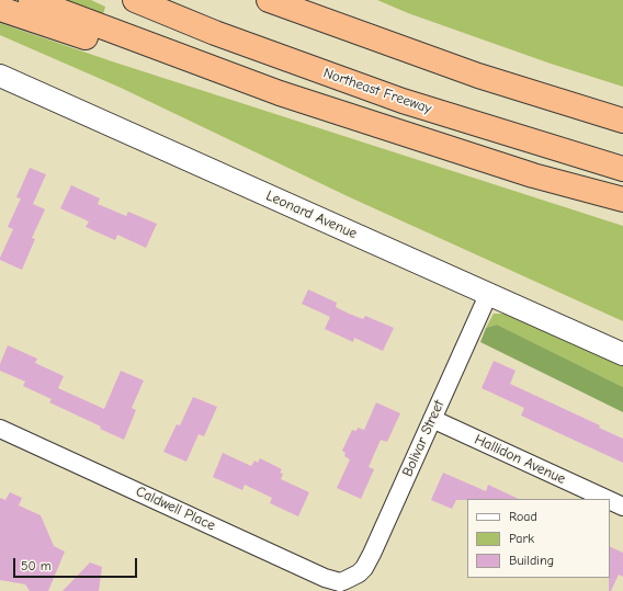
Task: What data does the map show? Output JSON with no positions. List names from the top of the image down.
{
  "streets": {
    "highway": ["Northeast Freeway"],
    "street": [
      "Leonard Avenue",
      "Bolivar Street",
      "Hallidon Avenue",
      "Caldwell Place"
    ]
  },
  "crossings": [
    ["Leonard Avenue", "Bolivar Street"],
    ["Bolivar Street", "Hallidon Avenue"],
    ["Bolivar Street", "Caldwell Place"]
  ],
  "legend": ["Road", "Park", "Building"],
  "scale_bar": "50 m"
}
